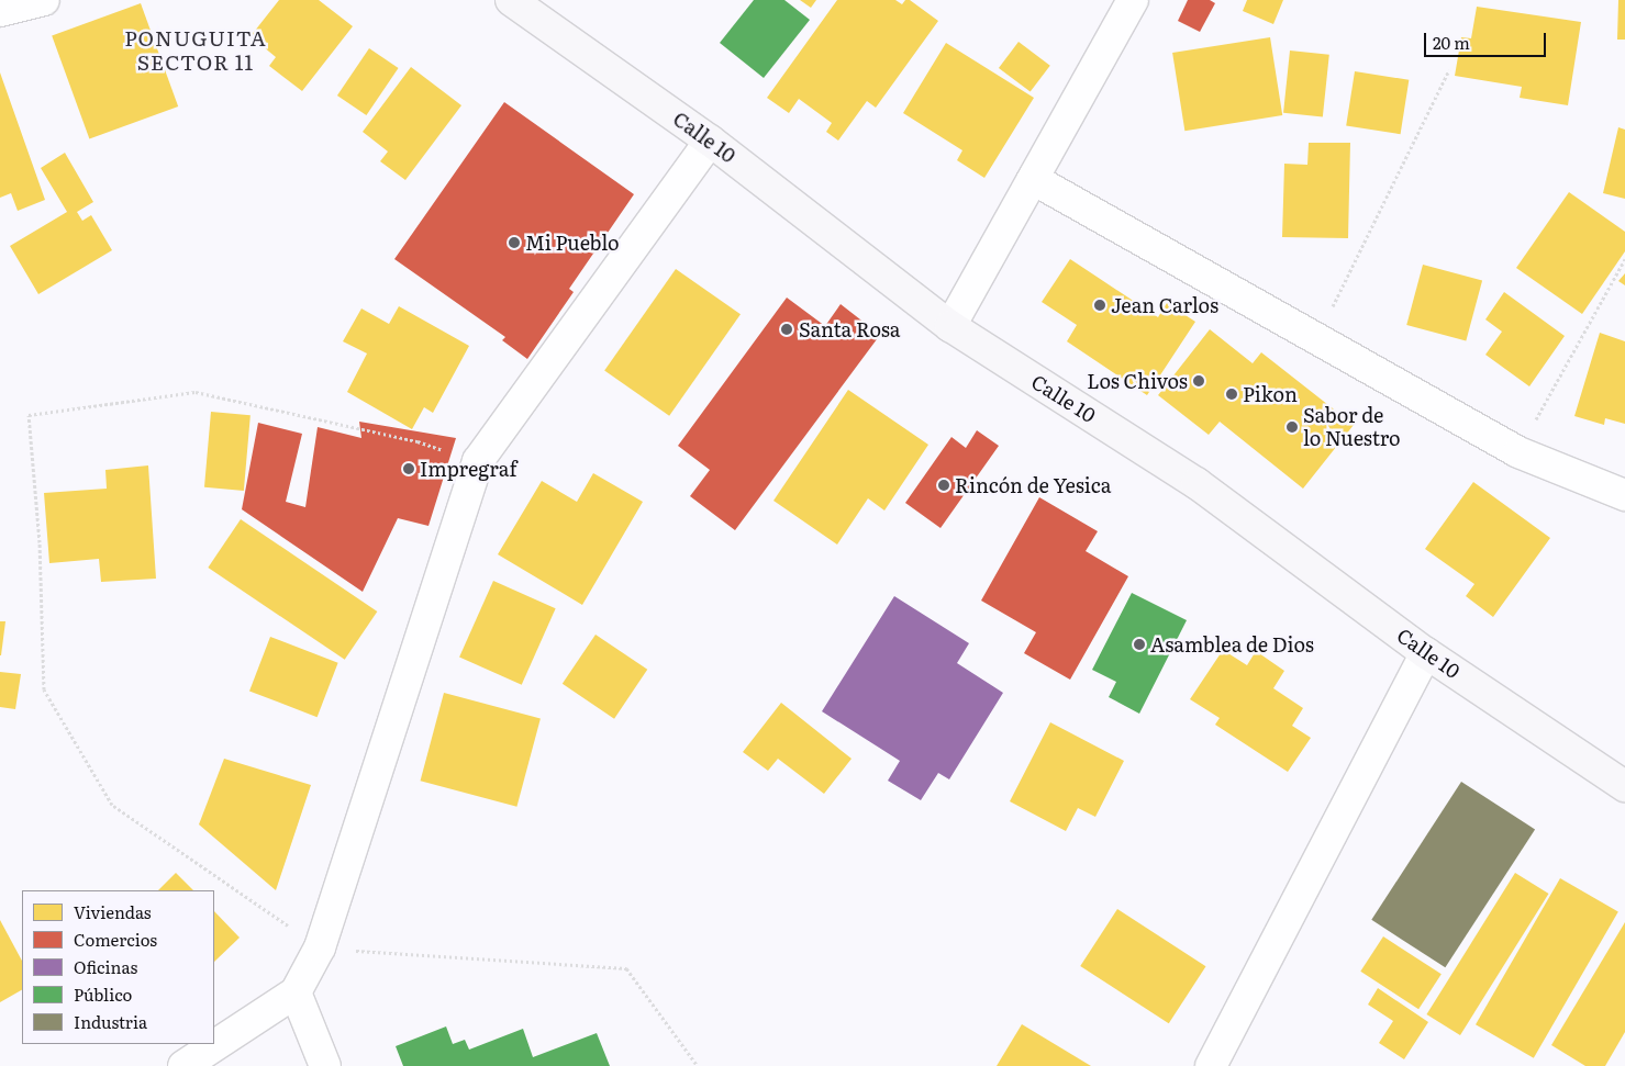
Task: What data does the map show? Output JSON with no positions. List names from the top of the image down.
{
  "streets": {
    "main road": ["Calle 10"]
  },
  "districts": ["PONUGUITA SECTOR 11"],
  "places": [
    "Mi Pueblo",
    "Jean Carlos",
    "Santa Rosa",
    "Los Chivos",
    "Pikon",
    "Sabor de lo Nuestro",
    "Impregraf",
    "Rincón de Yesica",
    "Asamblea de Dios"
  ],
  "legend": [
    "Viviendas",
    "Comercios",
    "Oficinas",
    "Público",
    "Industria"
  ],
  "scale_bar": "20 m"
}
